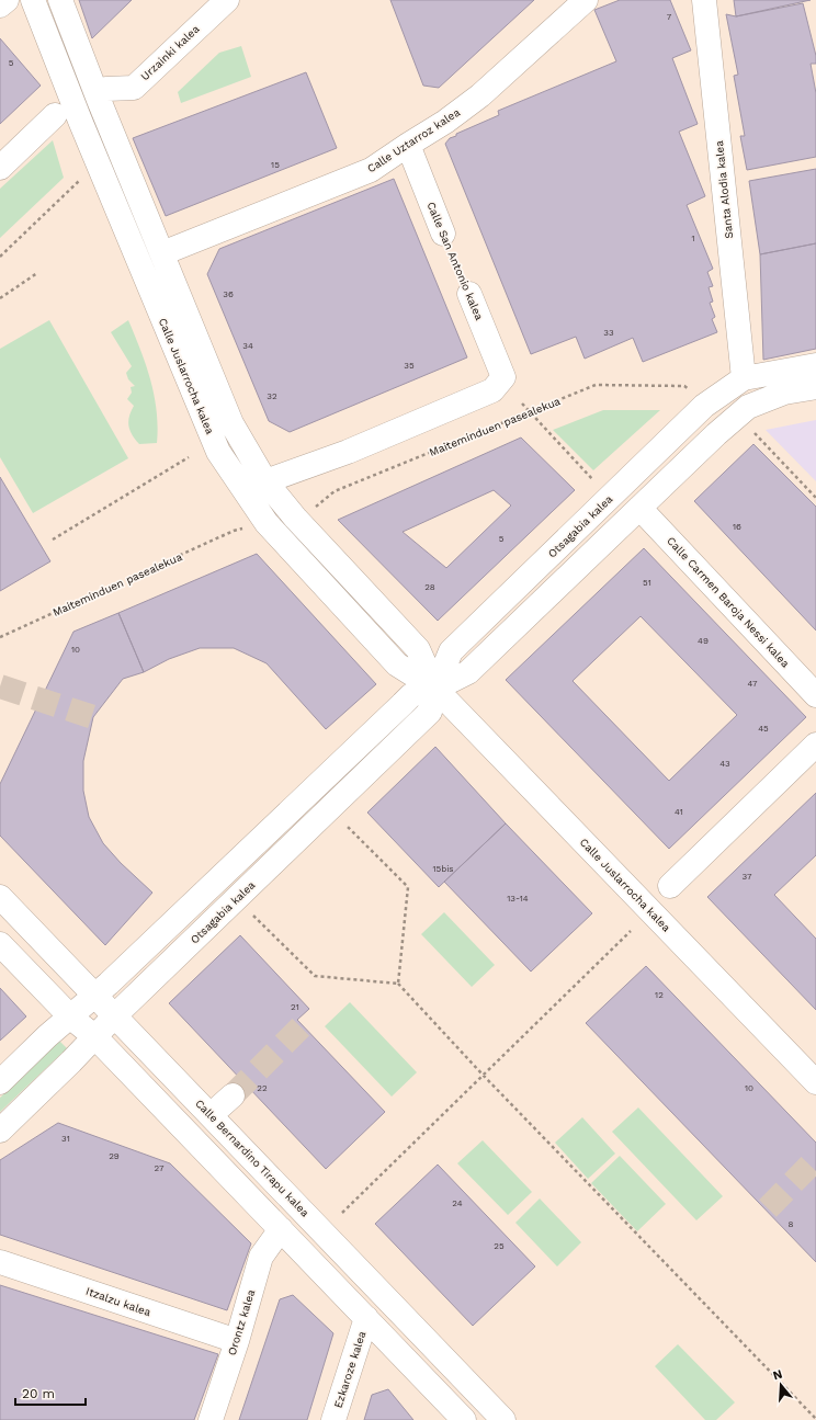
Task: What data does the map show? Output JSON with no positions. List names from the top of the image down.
{
  "streets": {
    "street": [
      "Urzainki kalea",
      "Calle Uztarroz kalea",
      "Santa Alodia kalea",
      "Calle San Antonio kalea",
      "Calle Juslarrocha kalea",
      "Otsagabia kalea",
      "Calle Carmen Baroja Nessi kalea",
      "Calle Bernardino Tirapu kalea",
      "Itzalzu kalea",
      "Orontz kalea",
      "Ezkaroze kalea"
    ],
    "path": ["Maiteminduen pasealekua"]
  },
  "crossings": [
    ["Calle Uztarroz kalea", "Calle San Antonio kalea"],
    ["Calle Uztarroz kalea", "Calle Juslarrocha kalea"],
    ["Santa Alodia kalea", "Otsagabia kalea"],
    ["Calle San Antonio kalea", "Calle Juslarrocha kalea"],
    ["Calle Juslarrocha kalea", "Otsagabia kalea"],
    ["Otsagabia kalea", "Calle Bernardino Tirapu kalea"],
    ["Itzalzu kalea", "Orontz kalea"]
  ],
  "house_numbers": [
    "7",
    "5",
    "15",
    "1",
    "36",
    "33",
    "34",
    "35",
    "32",
    "16",
    "5",
    "51",
    "28",
    "49",
    "10",
    "47",
    "45",
    "43",
    "41",
    "15bis",
    "37",
    "13-14",
    "12",
    "21",
    "22",
    "10",
    "31",
    "29",
    "27",
    "24",
    "8",
    "25"
  ],
  "scale_bar": "20 m",
  "north": "top"
}
